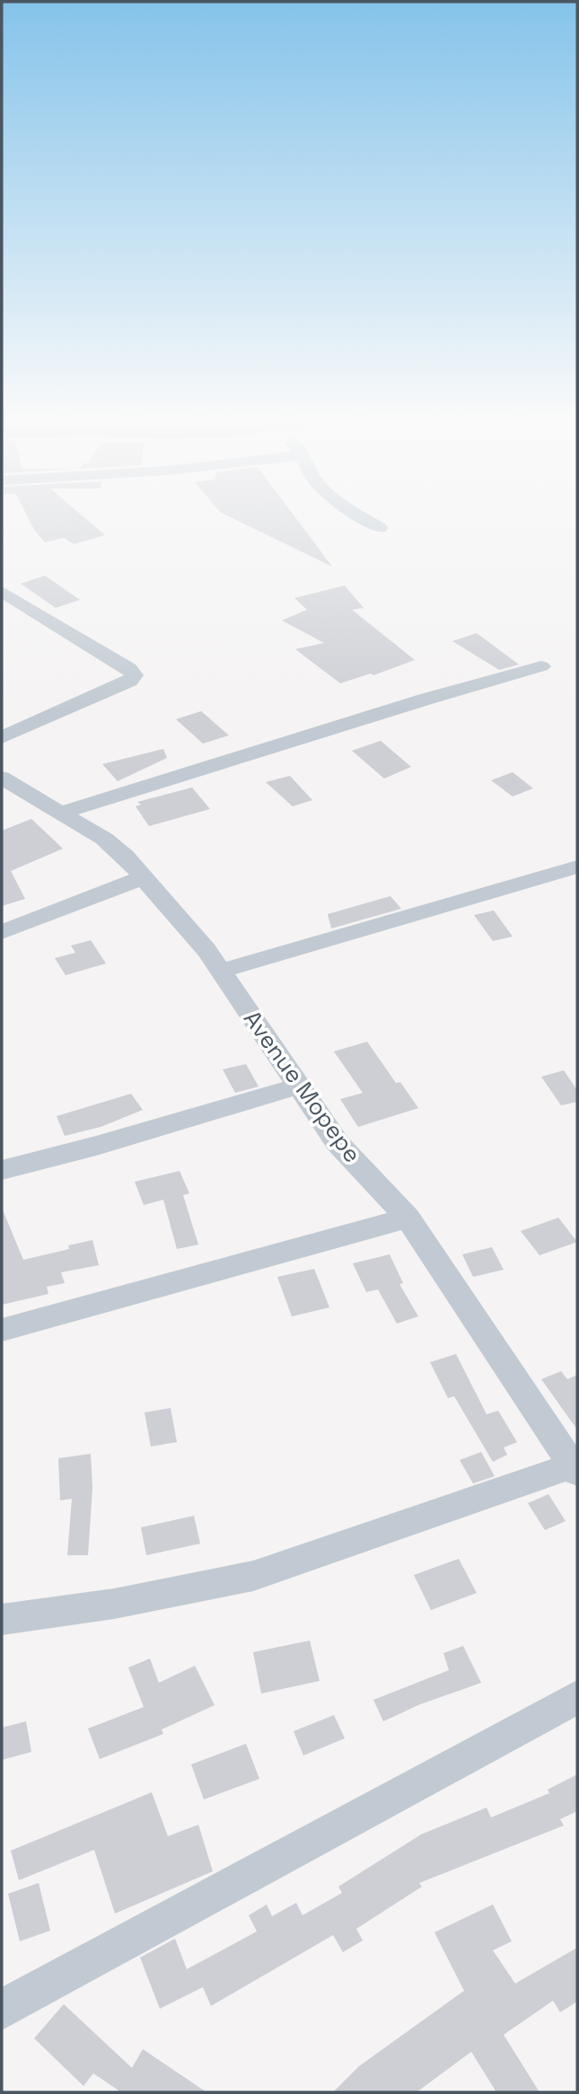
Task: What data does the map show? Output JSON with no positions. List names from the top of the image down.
{
  "streets": {
    "street": ["Avenue Mopepe"]
  }
}
